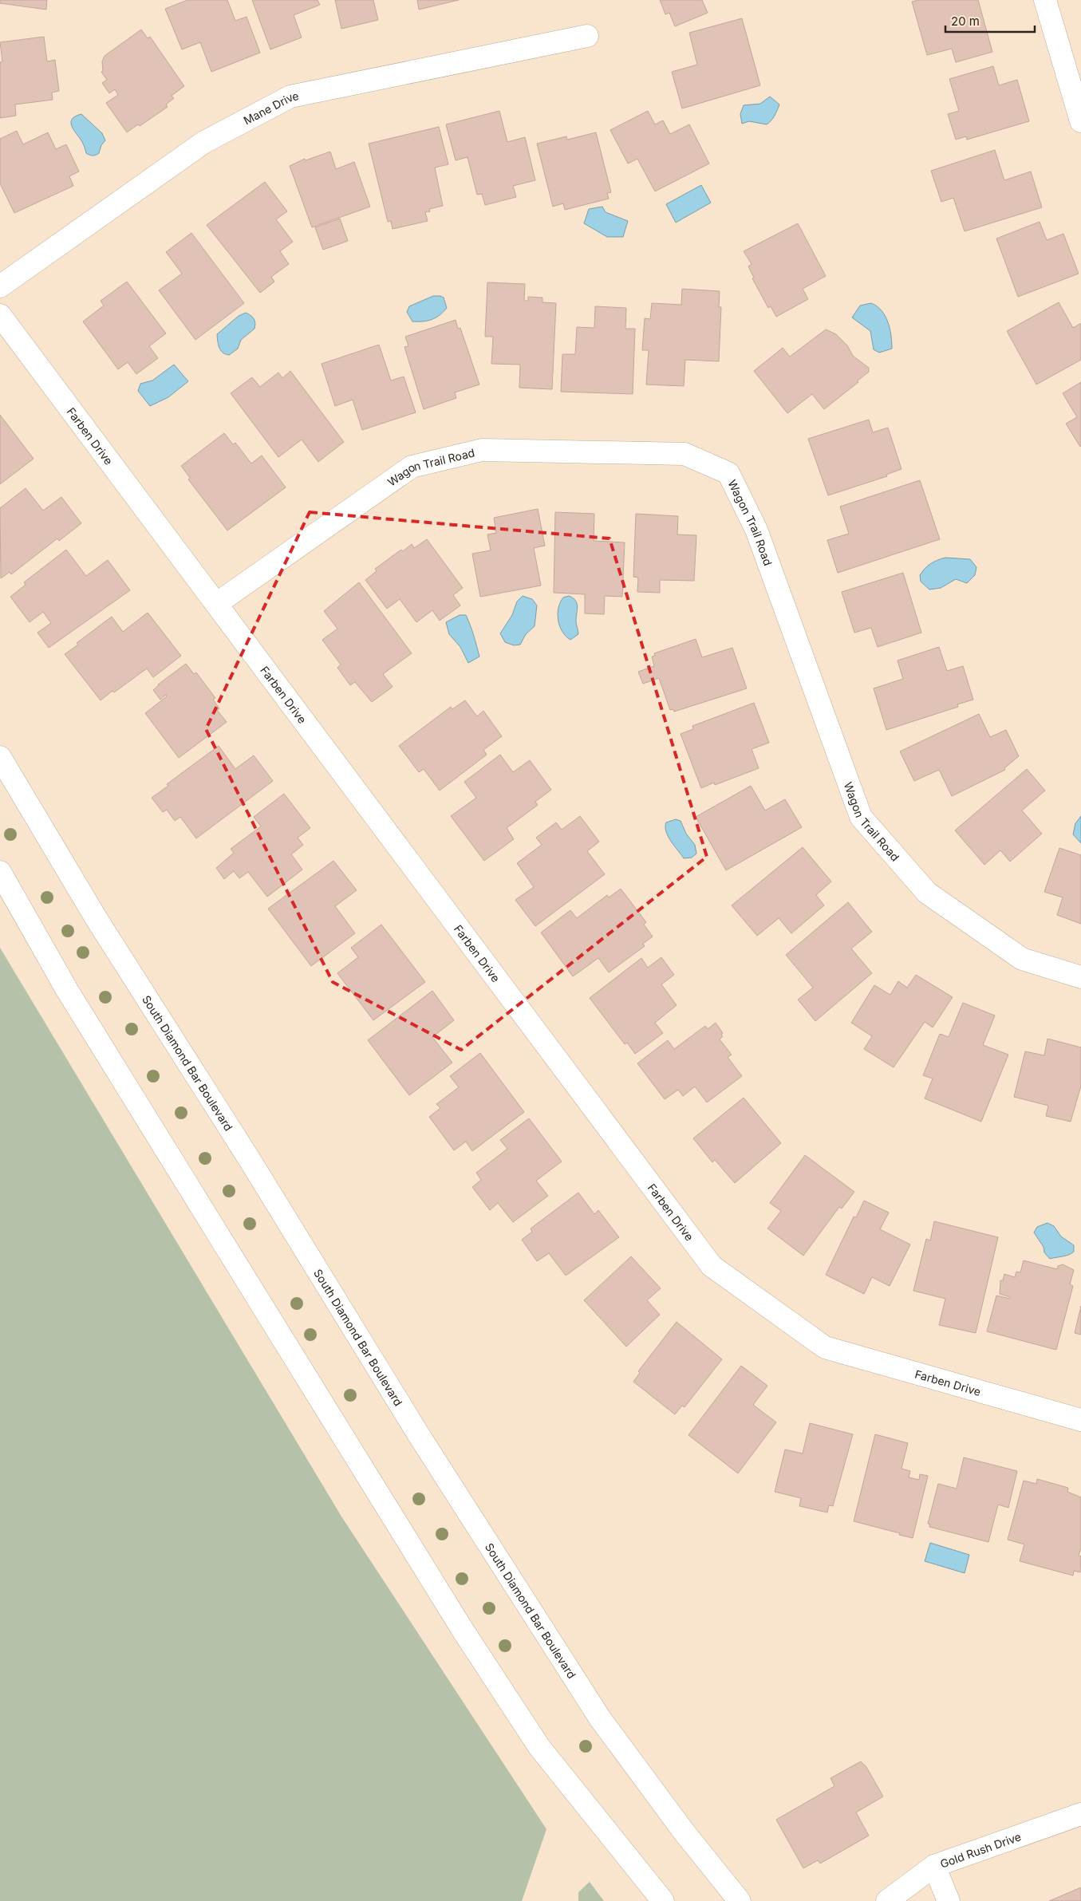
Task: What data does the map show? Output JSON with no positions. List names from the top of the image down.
{
  "streets": {
    "street": [
      "Mane Drive",
      "Farben Drive",
      "Wagon Trail Road",
      "South Diamond Bar Boulevard",
      "Gold Rush Drive"
    ]
  },
  "crossings": [
    ["Farben Drive", "Wagon Trail Road"]
  ],
  "scale_bar": "20 m"
}
